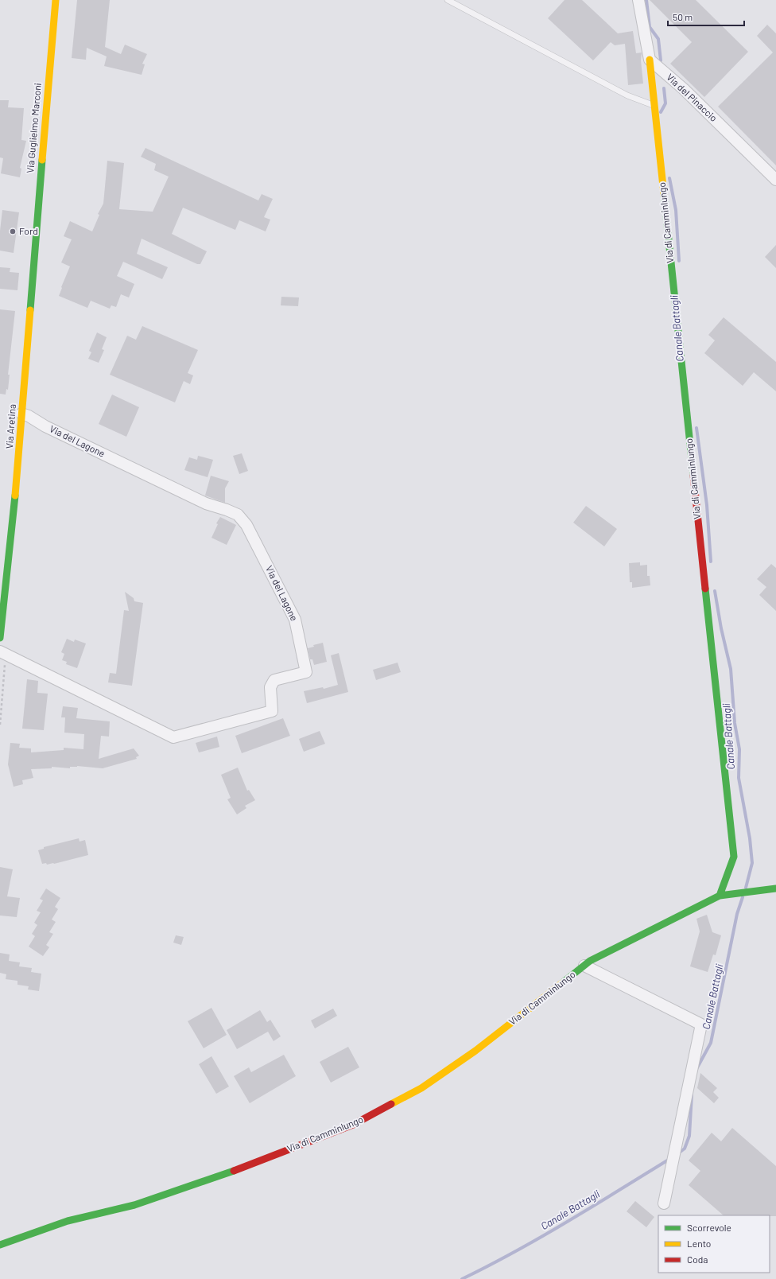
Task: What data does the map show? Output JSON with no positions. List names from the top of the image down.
{
  "streets": {
    "street": [
      "Via del Pinaccio",
      "Via Guglielmo Marconi",
      "Via di Camminlungo",
      "Via Aretina",
      "Via del Lagone"
    ]
  },
  "crossings": [
    ["Via del Pinaccio", "Via di Camminlungo"],
    ["Via Guglielmo Marconi", "Via Aretina"],
    ["Via Aretina", "Via del Lagone"]
  ],
  "water": ["Canale Battagli"],
  "places": ["Ford"],
  "legend": ["Scorrevole", "Lento", "Coda"],
  "scale_bar": "50 m"
}
